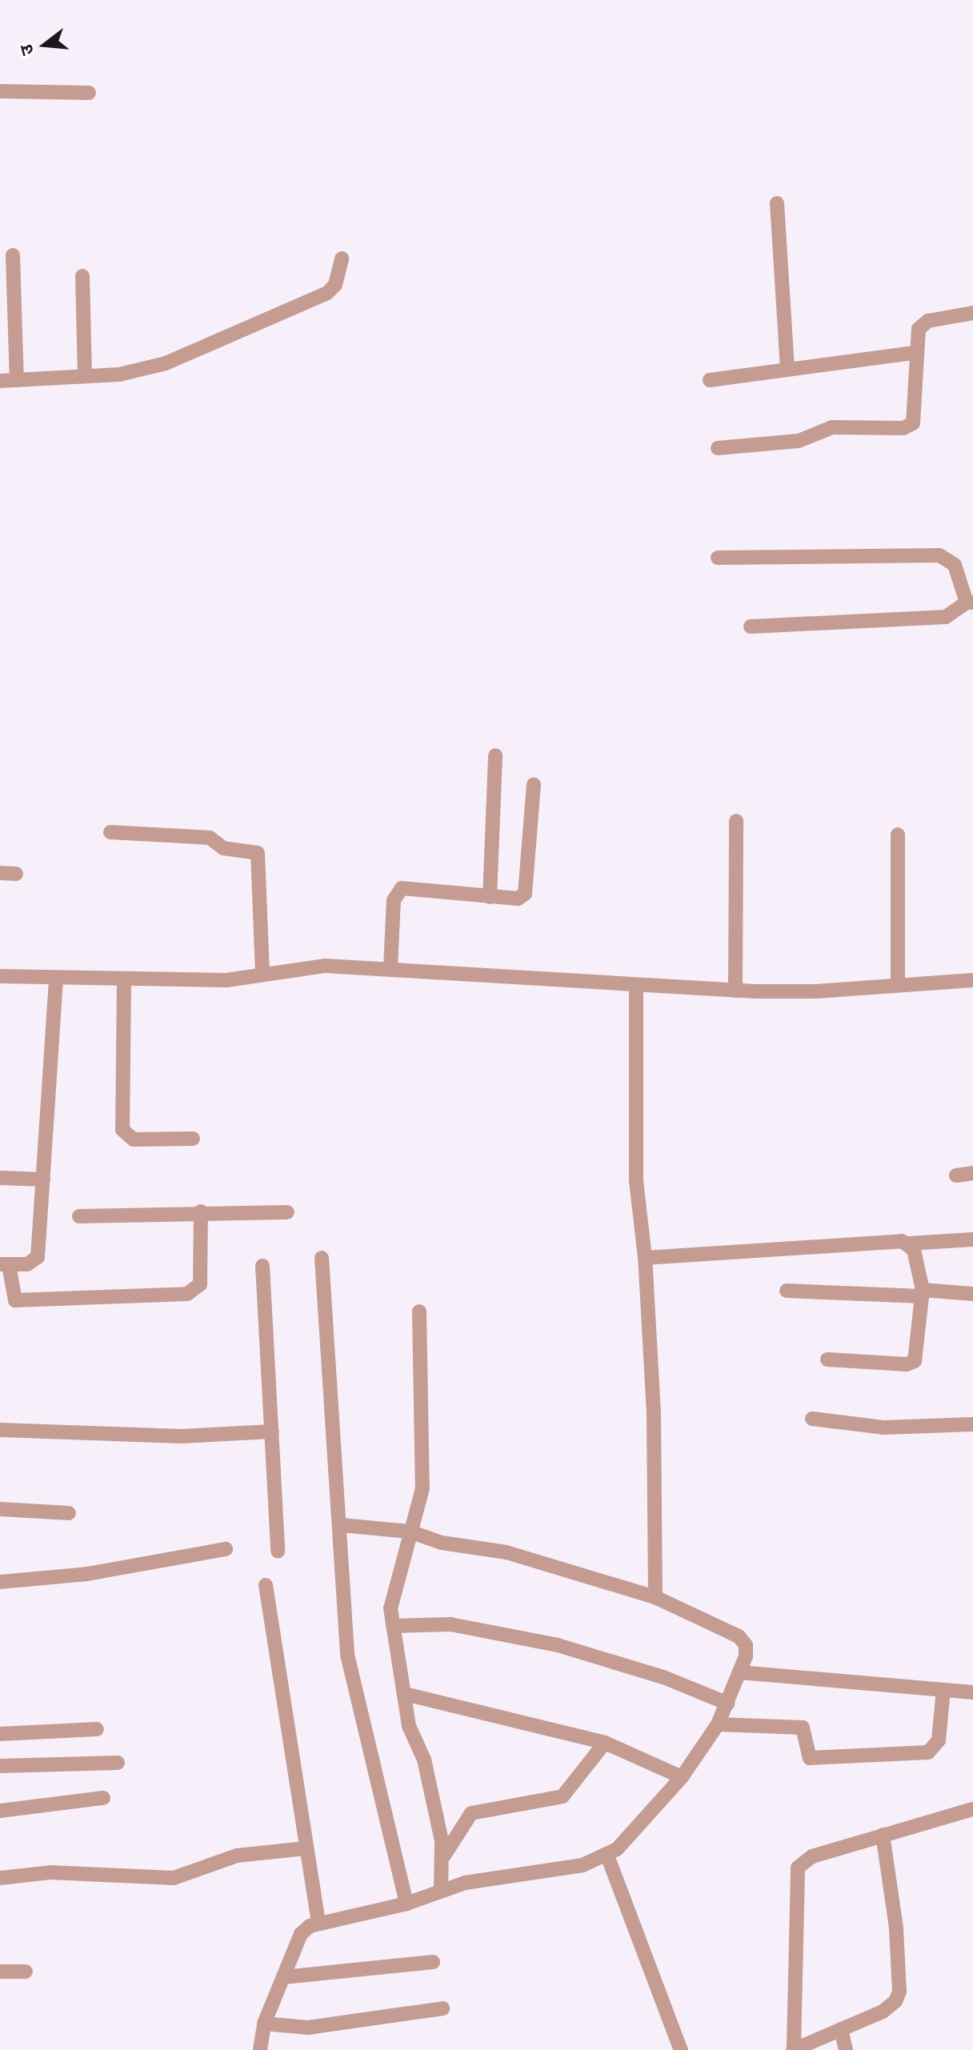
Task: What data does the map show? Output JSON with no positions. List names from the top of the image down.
{
  "north": "left"
}
